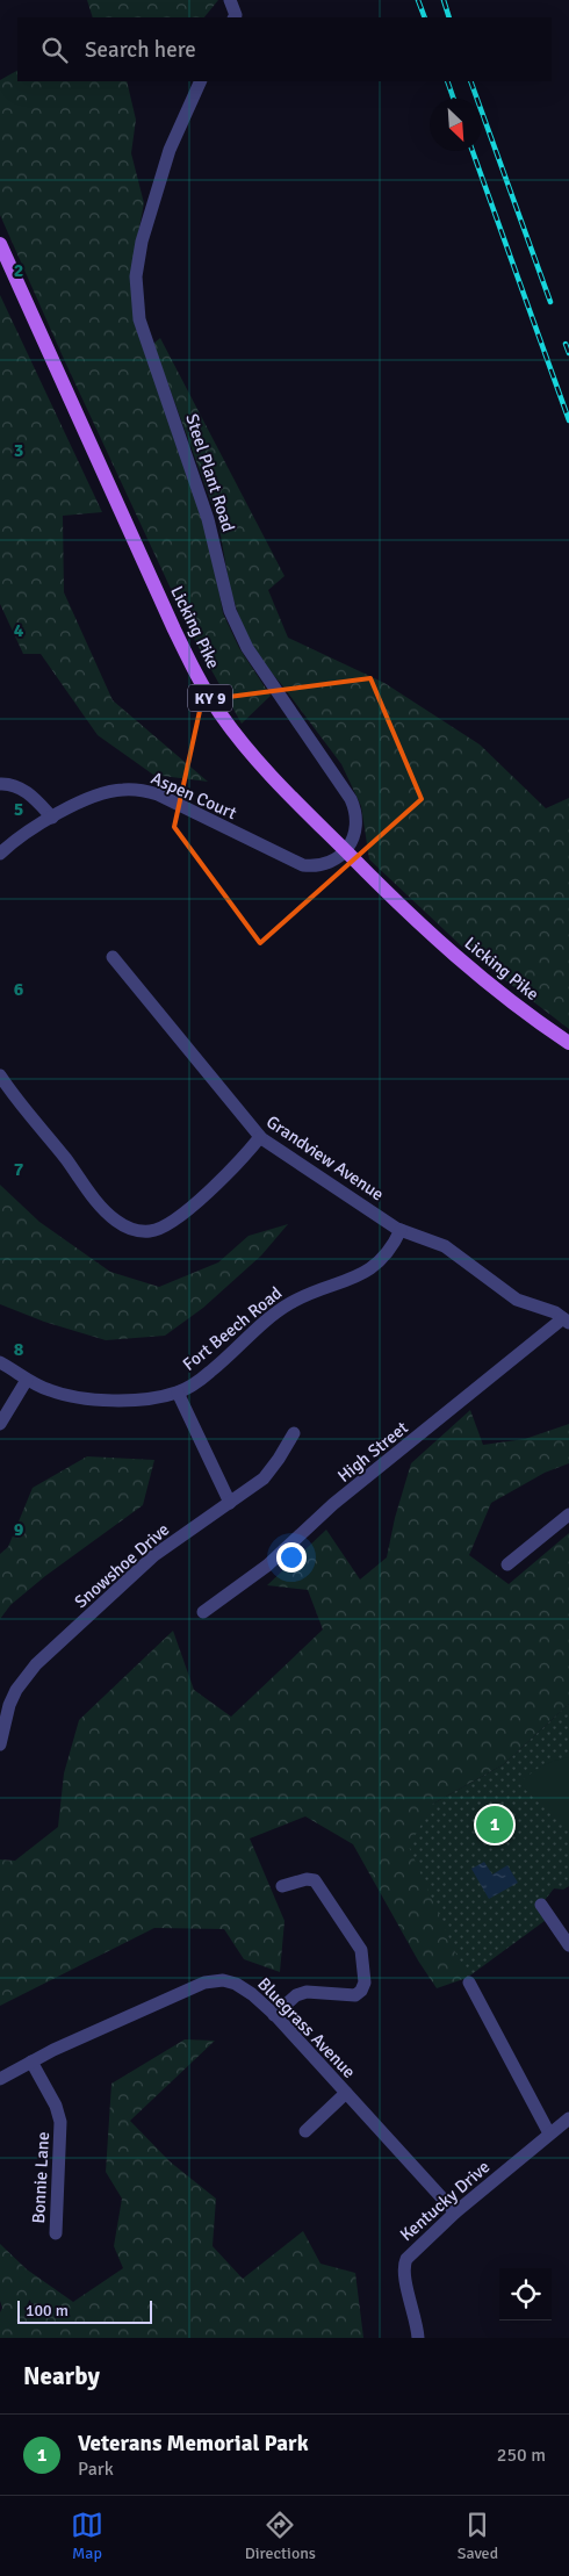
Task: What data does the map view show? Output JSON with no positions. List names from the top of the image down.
{
  "streets": {
    "main road": ["Licking Pike", "KY 9"],
    "street": [
      "Steel Plant Road",
      "Aspen Court",
      "Grandview Avenue",
      "Fort Beech Road",
      "High Street",
      "Snowshoe Drive",
      "Bluegrass Avenue",
      "Bonnie Lane",
      "Kentucky Drive"
    ]
  },
  "crossings": [
    ["Steel Plant Road", "Licking Pike"],
    ["Steel Plant Road", "Aspen Court"],
    ["Licking Pike", "Aspen Court"],
    ["Grandview Avenue", "Fort Beech Road"],
    ["Grandview Avenue", "High Street"],
    ["Bluegrass Avenue", "Bonnie Lane"],
    ["Bluegrass Avenue", "Kentucky Drive"]
  ],
  "scale_bar": "100 m",
  "north": "bottom right",
  "page": {
    "search": "Search here",
    "pins": "1",
    "scale": "100 m",
    "heading": "Nearby",
    "list": [
      {
        "mark": "1",
        "name": "Veterans Memorial Park",
        "note": "Park",
        "value": "250 m"
      }
    ],
    "nav": ["Map", "Directions", "Saved"]
  },
  "grid": {
    "rows": [
      "2",
      "3",
      "4",
      "5",
      "6",
      "7",
      "8",
      "9"
    ]
  }
}
